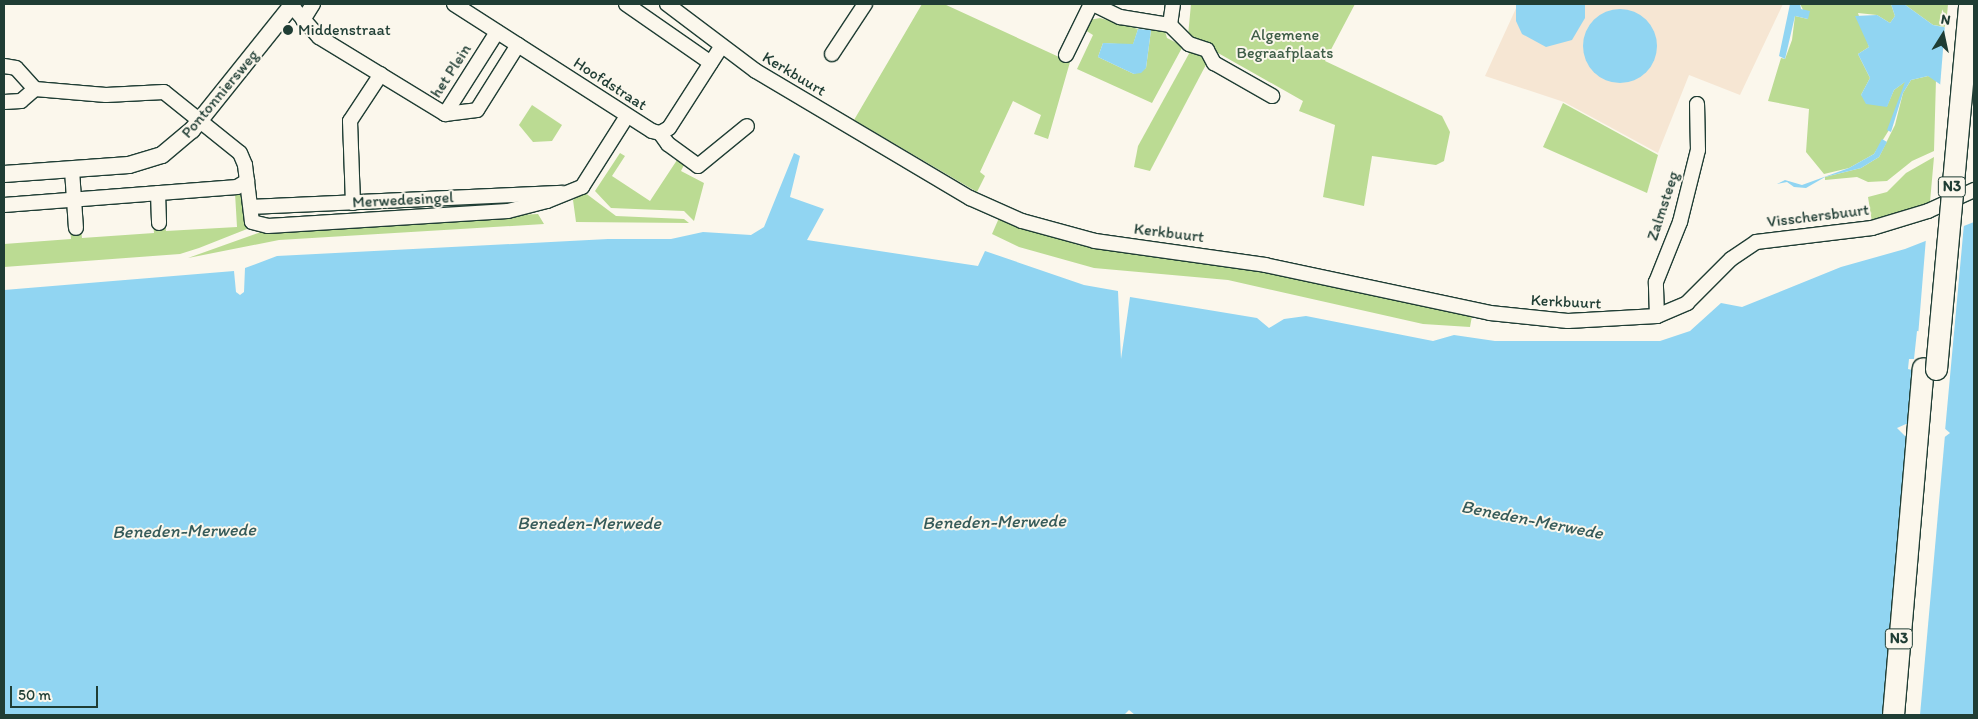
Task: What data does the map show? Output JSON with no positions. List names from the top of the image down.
{
  "streets": {
    "main road": ["N3"],
    "street": [
      "het Plein",
      "Kerkbuurt",
      "Hoofdstraat",
      "Pontonniersweg",
      "Merwedesingel",
      "Zalmsteeg",
      "Visschersbuurt"
    ]
  },
  "crossings": [
    ["het Plein", "Hoofdstraat"],
    ["Kerkbuurt", "Zalmsteeg"],
    ["Kerkbuurt", "Visschersbuurt"],
    ["Hoofdstraat", "Merwedesingel"],
    ["Pontonniersweg", "Merwedesingel"],
    ["Zalmsteeg", "Visschersbuurt"]
  ],
  "water": ["Beneden-Merwede"],
  "parks": ["Algemene Begraafplaats"],
  "places": ["Middenstraat"],
  "scale_bar": "50 m",
  "north": "top"
}
